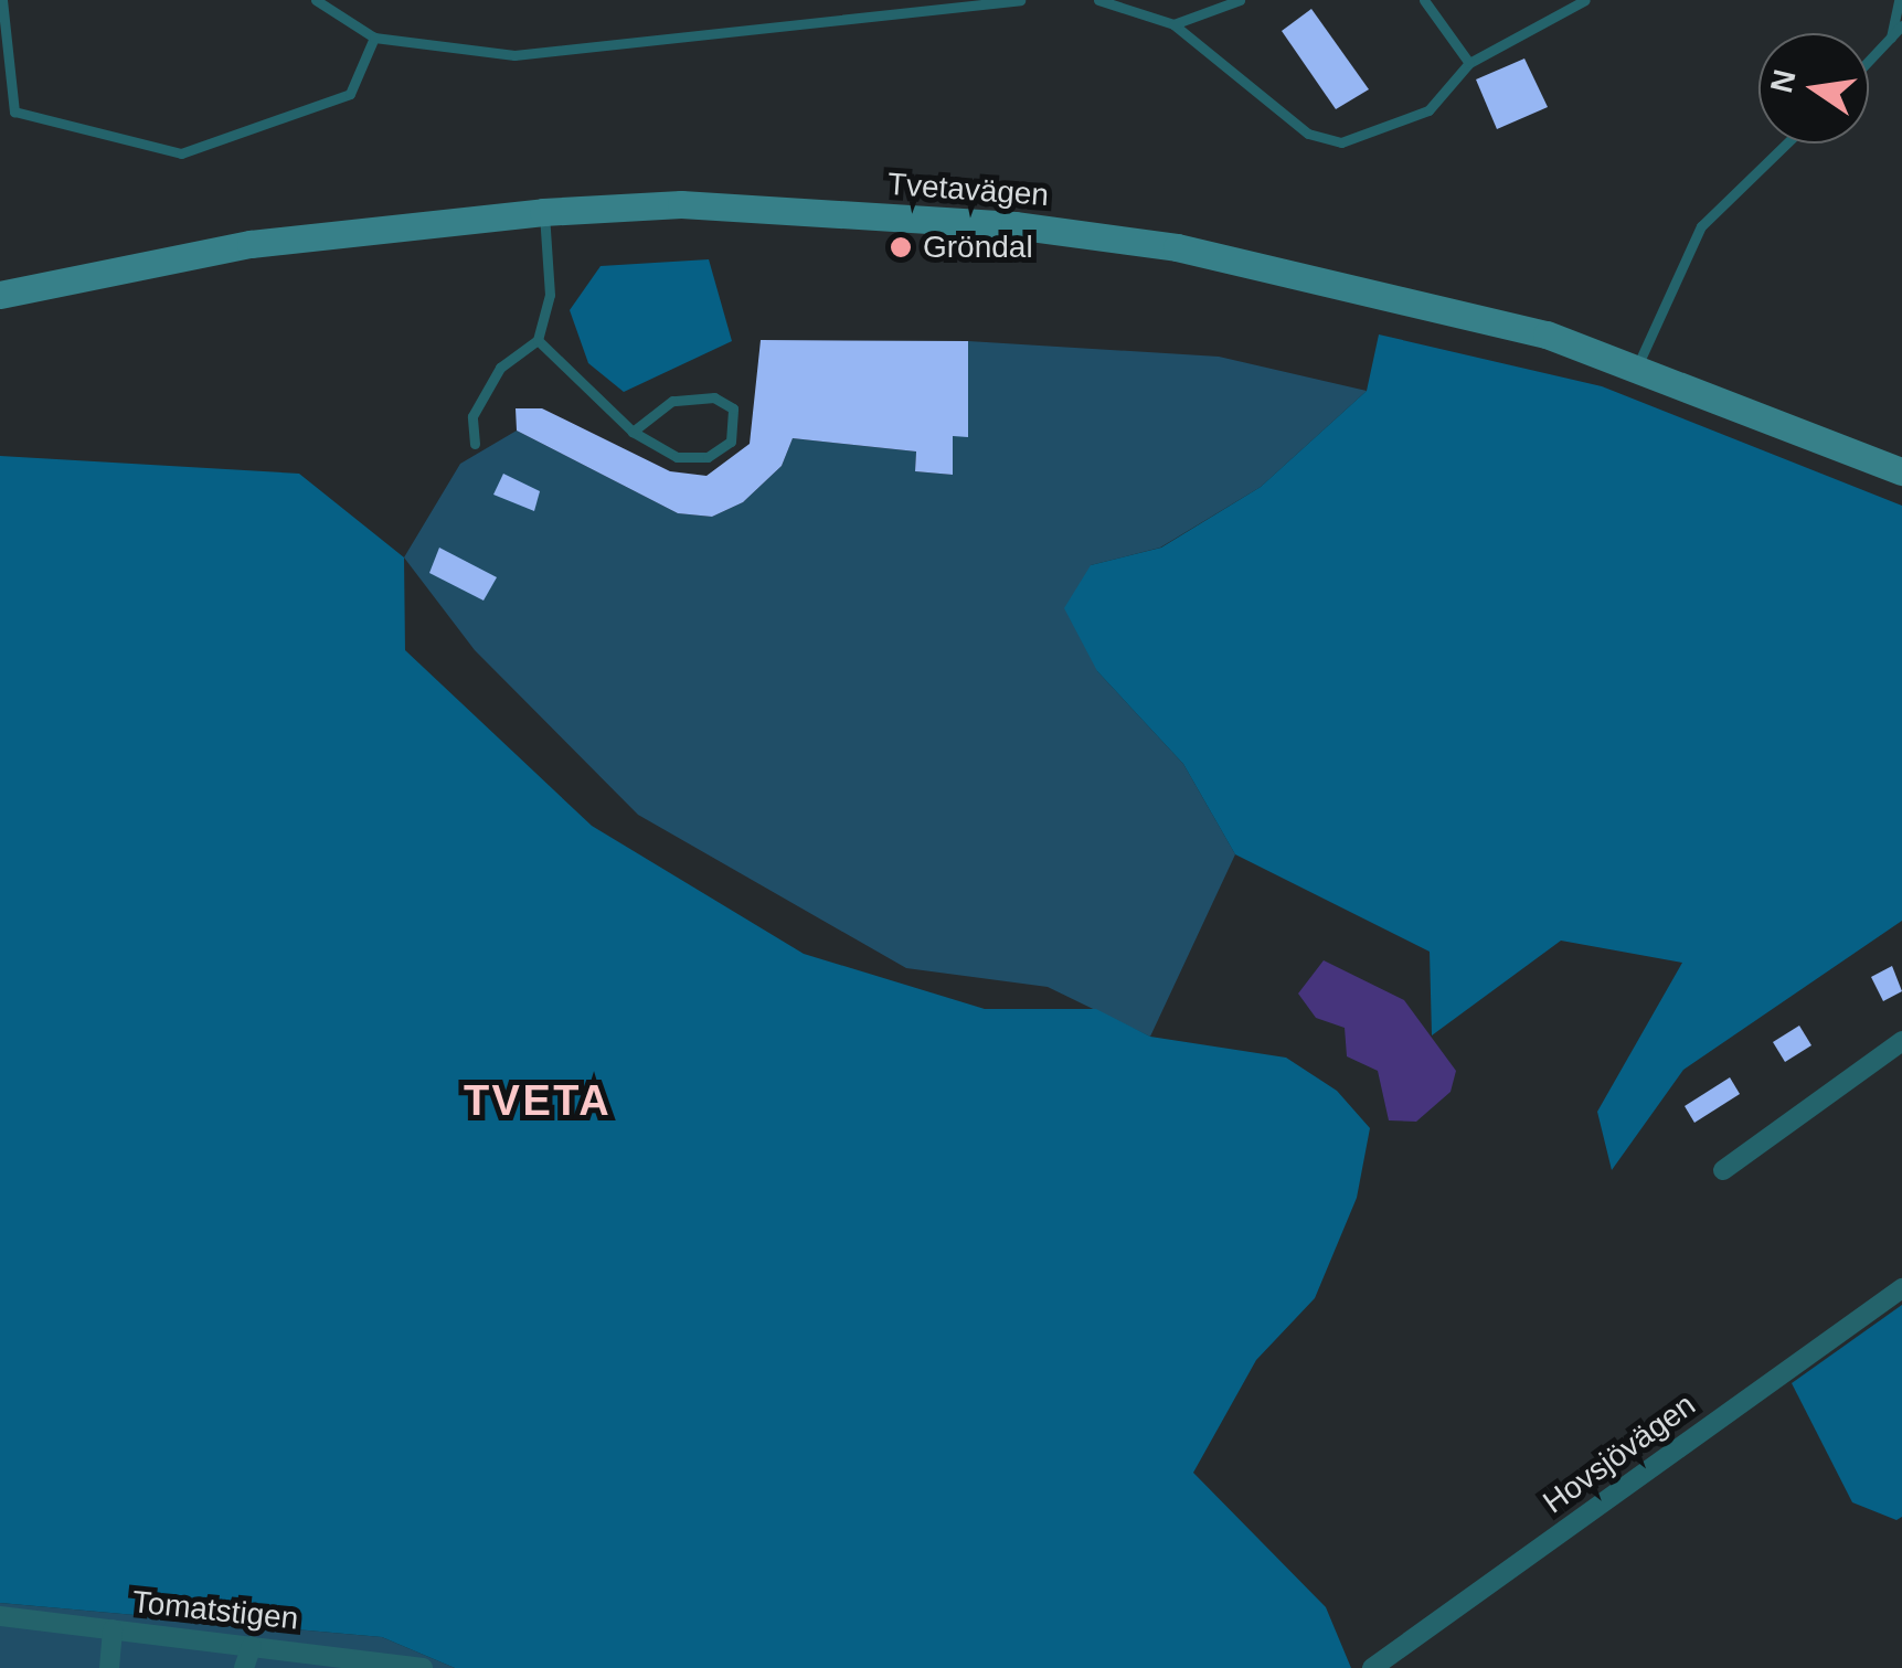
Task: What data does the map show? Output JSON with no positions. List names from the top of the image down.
{
  "streets": {
    "main road": ["Tvetavägen"],
    "street": ["Hovsjövägen", "Tomatstigen"]
  },
  "districts": ["TVETA"],
  "places": ["Gröndal"],
  "north": "left"
}
